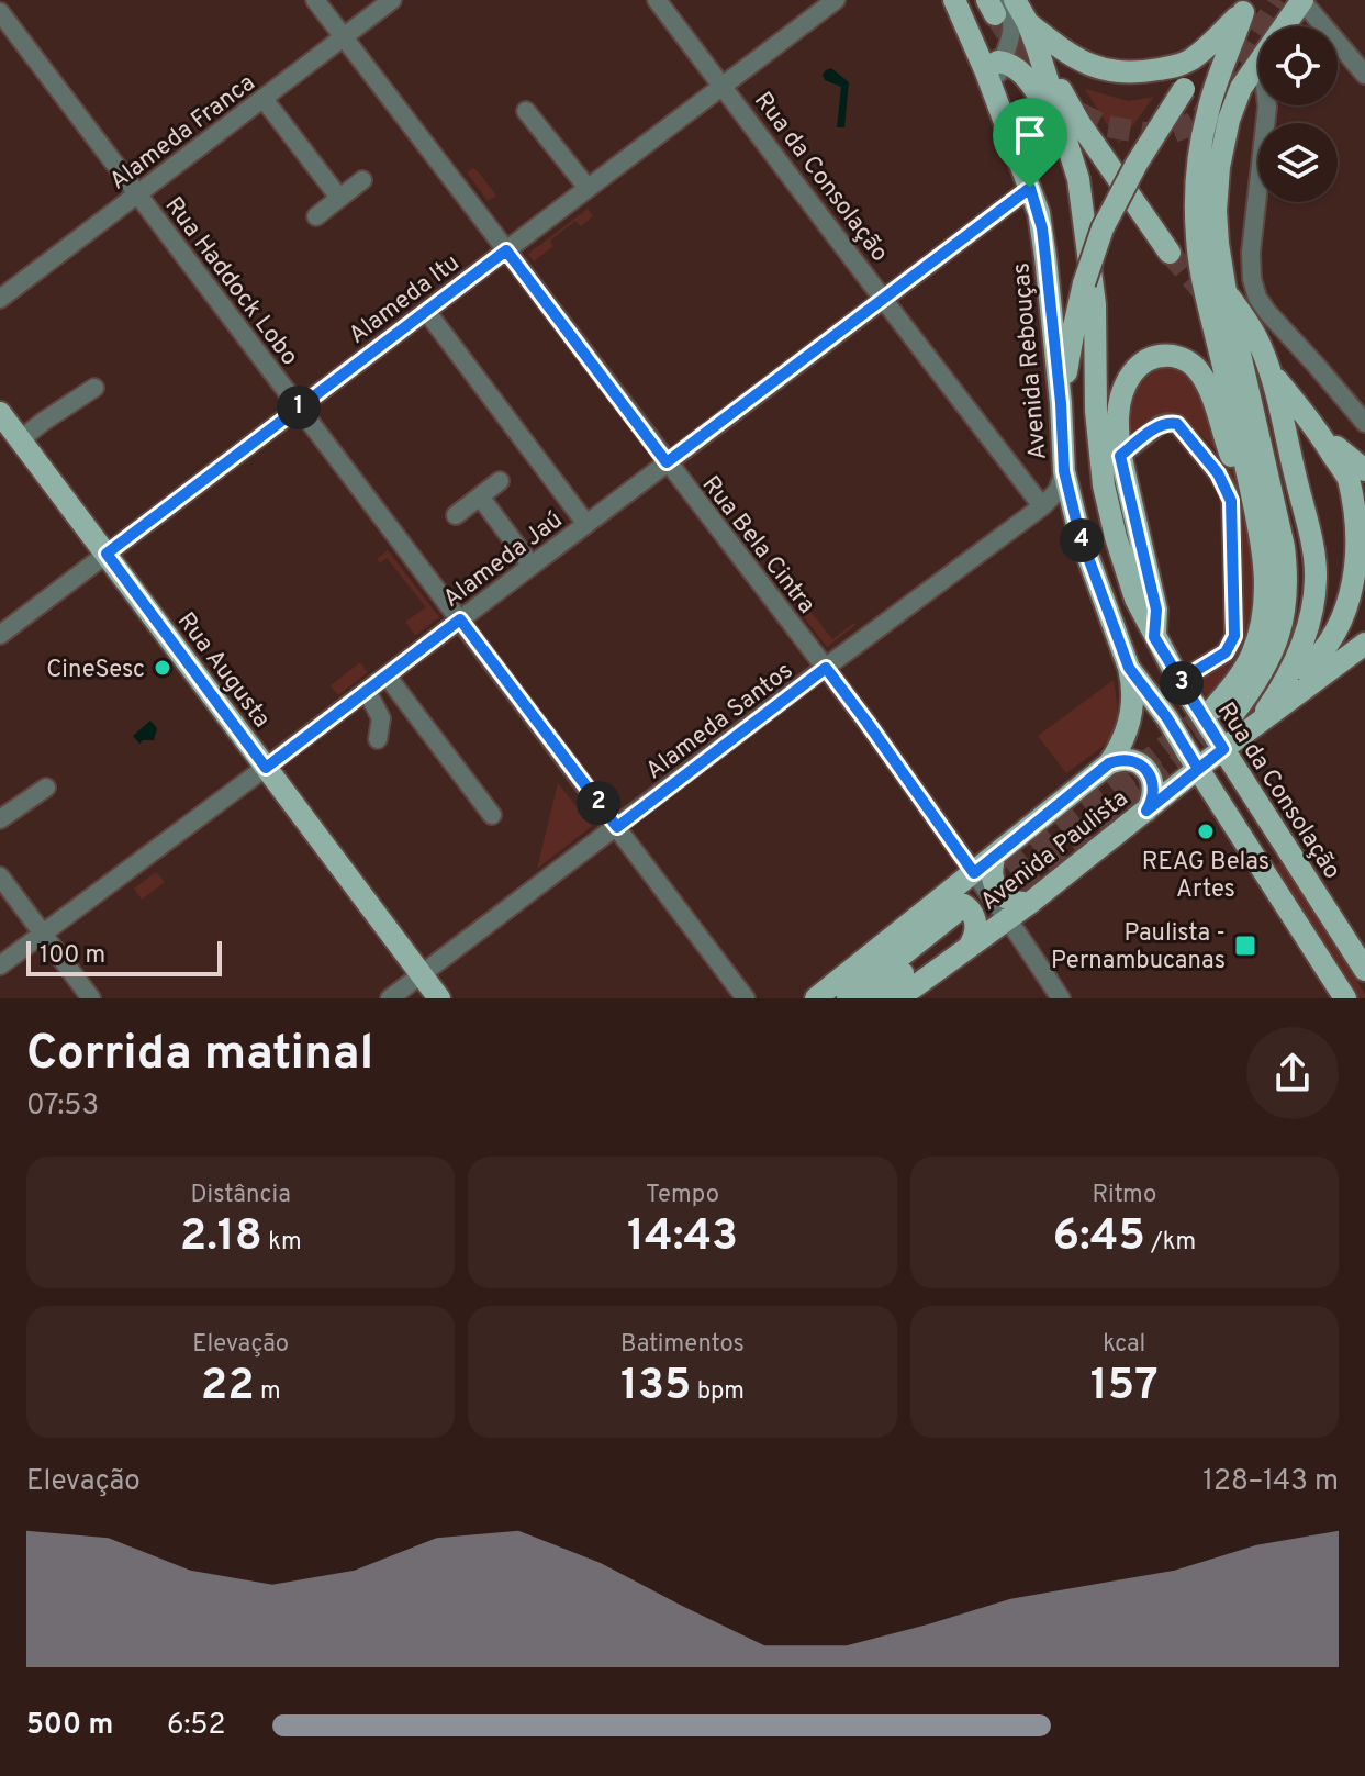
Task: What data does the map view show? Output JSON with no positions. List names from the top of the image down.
{
  "streets": {
    "main road": [
      "Rua da Consolação",
      "Avenida Rebouças",
      "Rua Augusta",
      "Avenida Paulista"
    ],
    "street": [
      "Alameda Franca",
      "Rua Haddock Lobo",
      "Alameda Itu",
      "Rua Bela Cintra",
      "Alameda Jaú",
      "Alameda Santos"
    ]
  },
  "crossings": [
    ["Alameda Franca", "Rua Haddock Lobo"],
    ["Alameda Franca", "Rua Bela Cintra"],
    ["Rua da Consolação", "Alameda Itu"],
    ["Rua da Consolação", "Alameda Jaú"],
    ["Rua da Consolação", "Alameda Santos"],
    ["Rua da Consolação", "Avenida Paulista"],
    ["Rua Haddock Lobo", "Alameda Itu"],
    ["Rua Haddock Lobo", "Alameda Jaú"],
    ["Rua Haddock Lobo", "Alameda Santos"],
    ["Alameda Itu", "Rua Bela Cintra"],
    ["Alameda Itu", "Rua Augusta"],
    ["Avenida Rebouças", "Alameda Jaú"],
    ["Avenida Rebouças", "Alameda Santos"],
    ["Rua Bela Cintra", "Alameda Jaú"],
    ["Rua Bela Cintra", "Alameda Santos"],
    ["Rua Bela Cintra", "Avenida Paulista"],
    ["Alameda Jaú", "Rua Augusta"],
    ["Rua Augusta", "Alameda Santos"]
  ],
  "places": {
    "other": ["CineSesc", "REAG Belas Artes"],
    "transit": ["Paulista - Pernambucanas"]
  },
  "scale_bar": "100 m",
  "page": {
    "pins": [
      "1",
      "4",
      "3",
      "2"
    ],
    "scale": "100 m",
    "heading": ["Corrida matinal", "07:53"],
    "stats": [
      ["Distância", "2.18 km"],
      ["Tempo", "14:43"],
      ["Ritmo", "6:45 /km"],
      ["Elevação", "22 m"],
      ["Batimentos", "135 bpm"],
      ["kcal", "157"]
    ],
    "chart": ["Elevação", "128–143 m"],
    "list": [
      {
        "name": "500 m",
        "note": "6:52"
      }
    ]
  }
}
